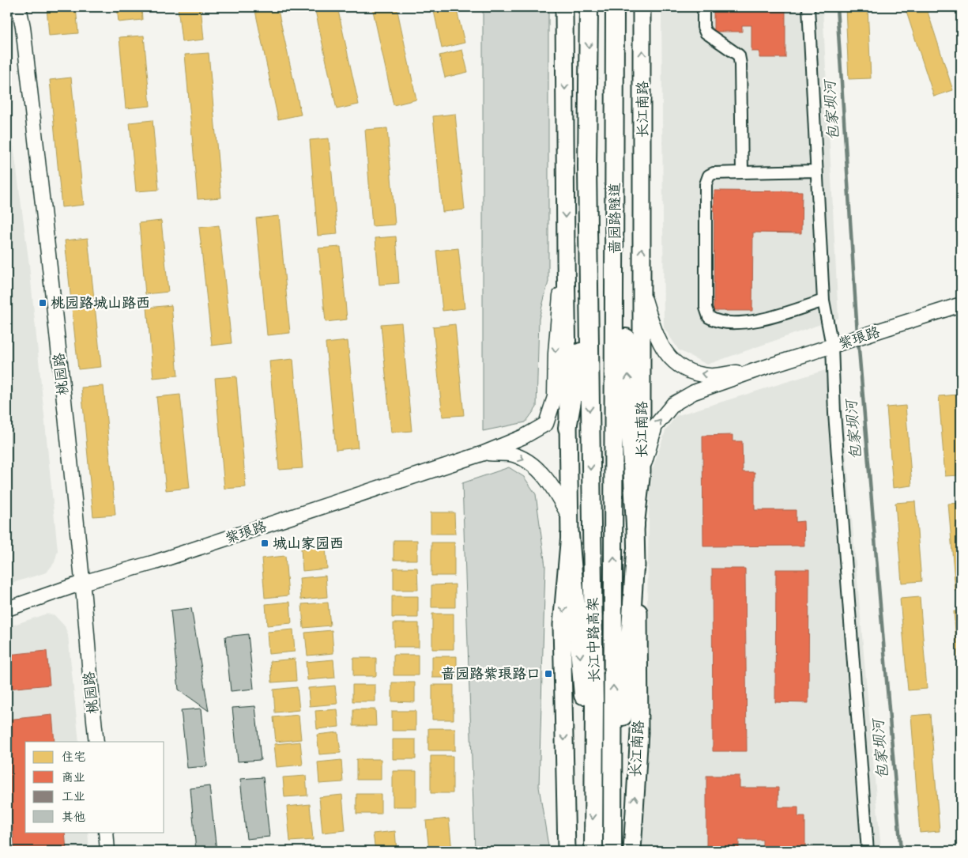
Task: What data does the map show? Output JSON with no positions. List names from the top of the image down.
{
  "streets": {
    "highway": ["啬园路隧道", "长江中路高架"],
    "main road": ["长江南路"],
    "street": ["紫琅路", "桃园路"]
  },
  "crossings": [
    ["啬园路隧道", "长江中路高架"],
    ["紫琅路", "桃园路"]
  ],
  "water": ["包家坝河"],
  "places": {
    "transit": ["桃园路城山路西", "城山家园西", "啬园路紫琅路口"]
  },
  "legend": [
    "住宅",
    "商业",
    "工业",
    "其他"
  ]
}
